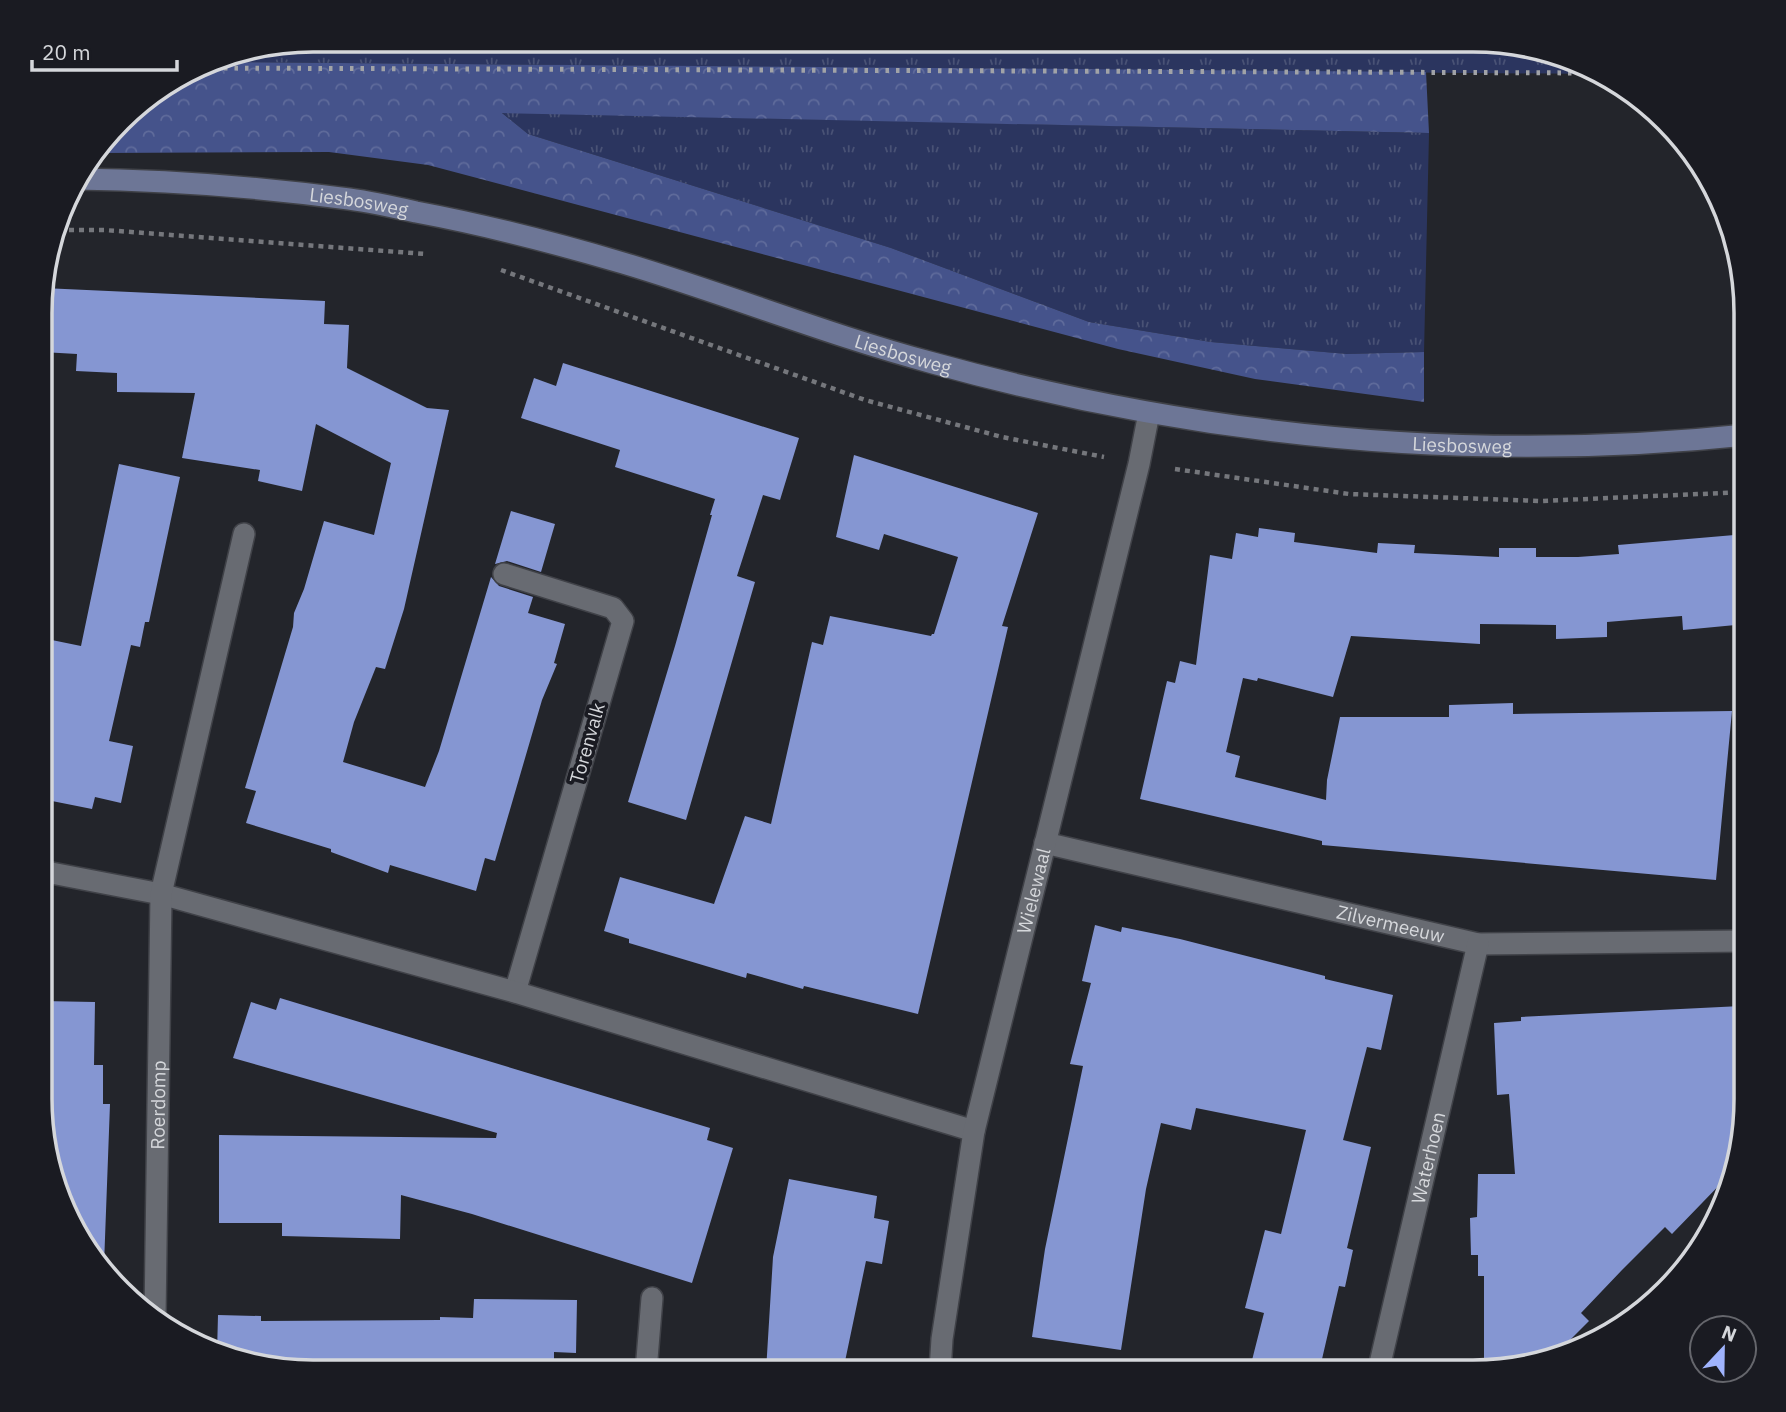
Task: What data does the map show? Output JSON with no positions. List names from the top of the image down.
{
  "streets": {
    "street": [
      "Liesbosweg",
      "Torenvalk",
      "Wielewaal",
      "Zilvermeeuw",
      "Roerdomp",
      "Waterhoen"
    ]
  },
  "crossings": [
    ["Liesbosweg", "Wielewaal"],
    ["Wielewaal", "Zilvermeeuw"],
    ["Zilvermeeuw", "Waterhoen"]
  ],
  "scale_bar": "20 m",
  "north": "top"
}
